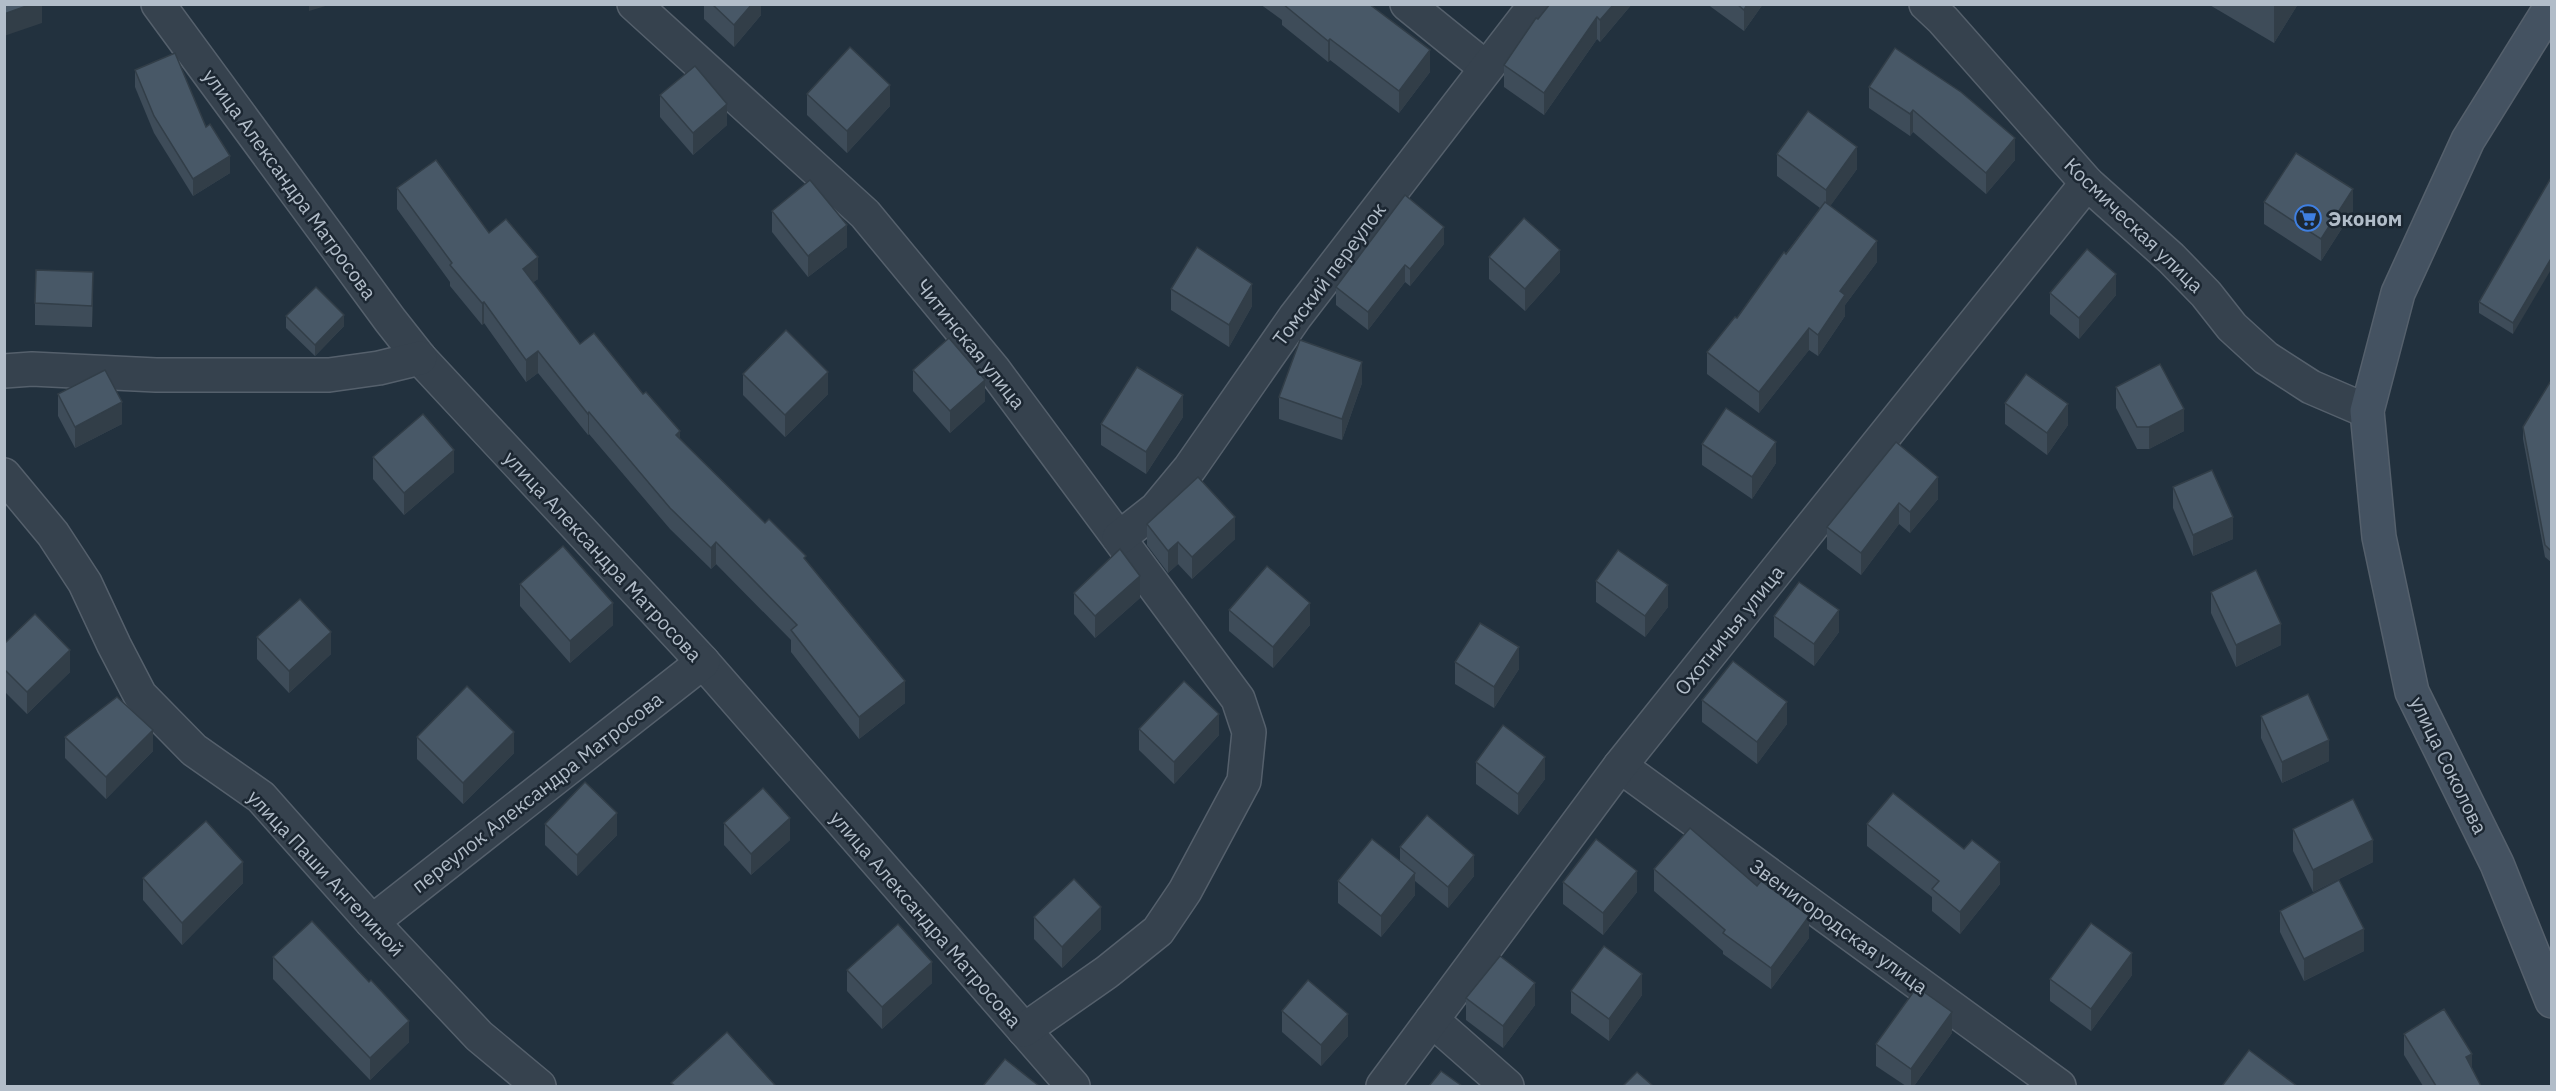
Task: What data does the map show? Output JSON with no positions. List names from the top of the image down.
{
  "streets": {
    "main road": ["улица Соколова"],
    "street": [
      "улица Александра Матросова",
      "Космическая улица",
      "Томский переулок",
      "Читинская улица",
      "Охотничья улица",
      "переулок Александра Матросова",
      "улица Паши Ангелиной",
      "Звенигородская улица"
    ]
  },
  "crossings": [
    ["улица Александра Матросова", "Читинская улица"],
    ["улица Александра Матросова", "переулок Александра Матросова"],
    ["Космическая улица", "Охотничья улица"],
    ["Космическая улица", "улица Соколова"],
    ["Томский переулок", "Читинская улица"],
    ["Охотничья улица", "Звенигородская улица"],
    ["переулок Александра Матросова", "улица Паши Ангелиной"]
  ],
  "places": {
    "supermarket": ["Эконом"]
  }
}
